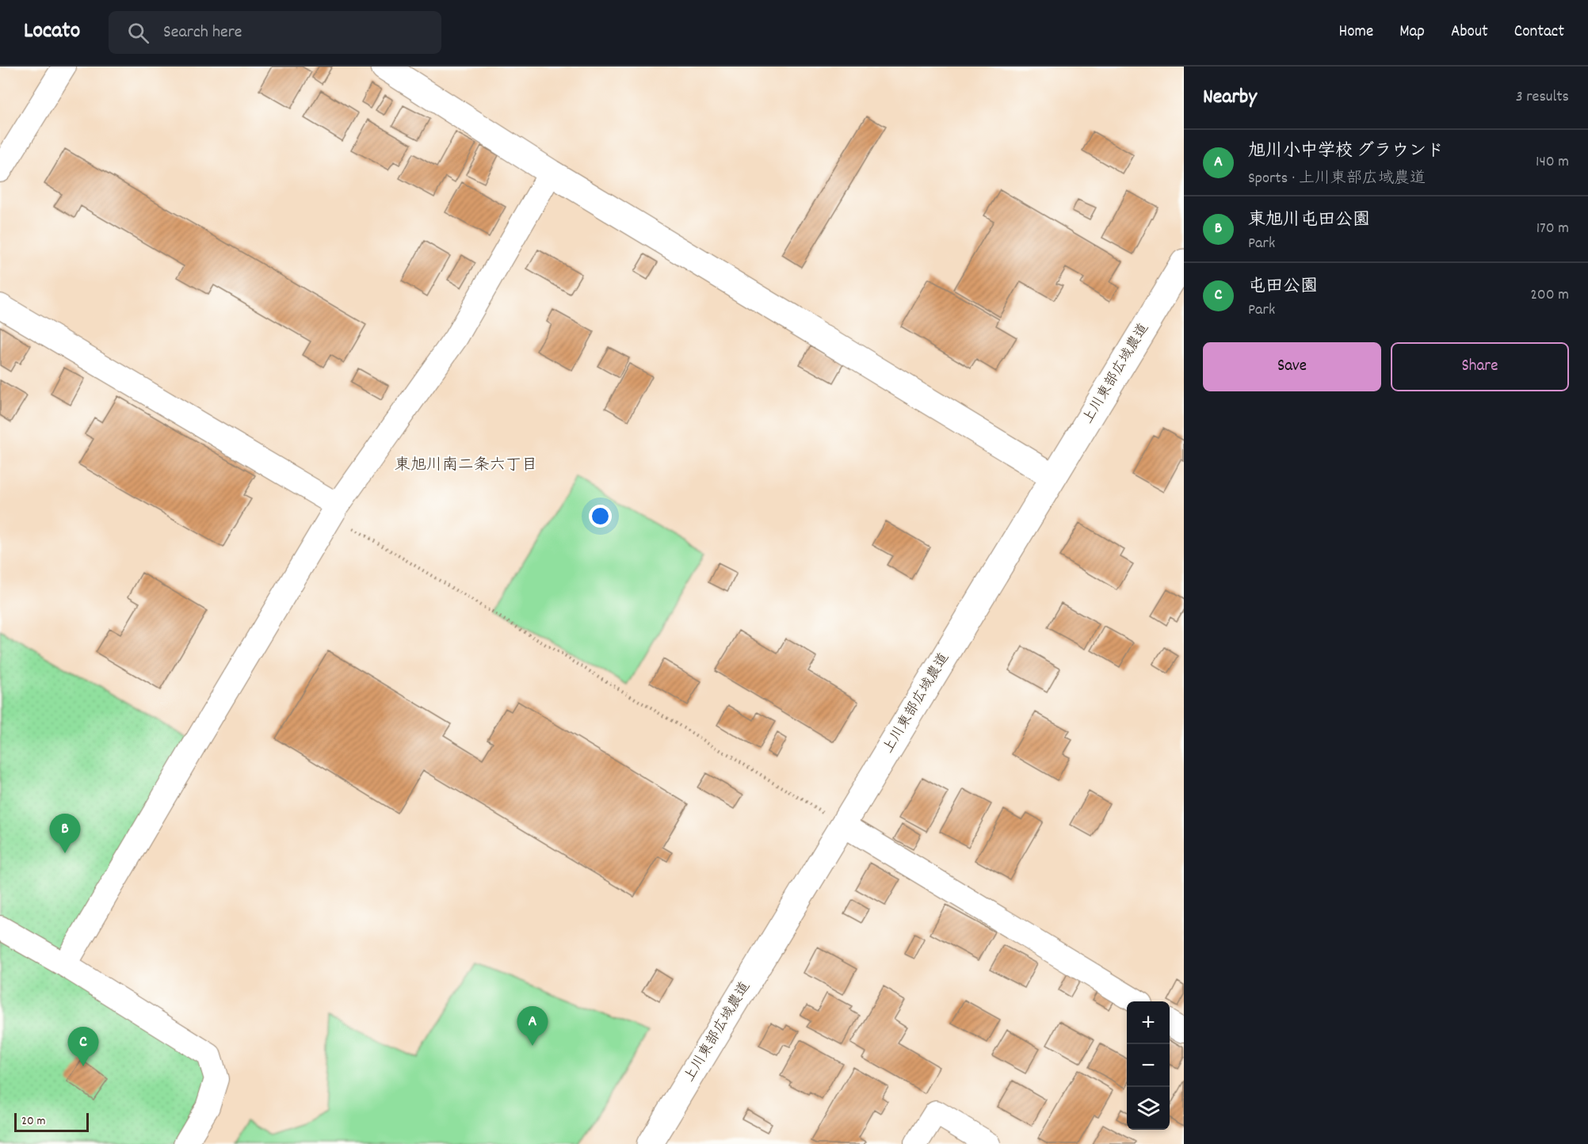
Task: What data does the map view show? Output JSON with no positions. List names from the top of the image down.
{
  "streets": {
    "street": ["上川東部広域農道"]
  },
  "districts": ["東旭川南二条六丁目"],
  "scale_bar": "20 m",
  "page": {
    "header": "Locato",
    "search": "Search here",
    "nav": [
      "Home",
      "Map",
      "About",
      "Contact"
    ],
    "heading": ["Nearby", "3 results"],
    "list": [
      {
        "mark": "A",
        "name": "旭川小中学校 グラウンド",
        "note": "Sports · 上川東部広域農道",
        "value": "140 m"
      },
      {
        "mark": "B",
        "name": "東旭川屯田公園",
        "note": "Park",
        "value": "170 m"
      },
      {
        "mark": "C",
        "name": "屯田公園",
        "note": "Park",
        "value": "200 m"
      }
    ],
    "buttons": ["Save", "Share"],
    "pins": ["B", "A", "C"],
    "map_buttons": ["+", "−"],
    "scale": "20 m"
  }
}
